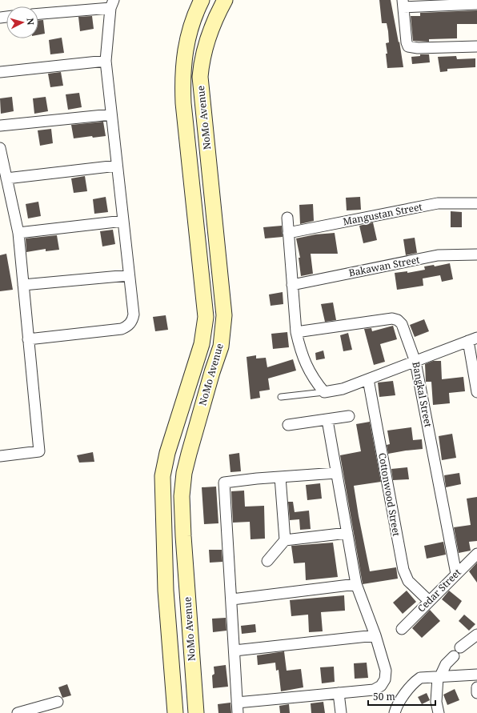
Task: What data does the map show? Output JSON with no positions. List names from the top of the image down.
{
  "streets": {
    "main road": ["NoMo Avenue"],
    "street": [
      "Mangustan Street",
      "Bakawan Street",
      "Bangkal Street",
      "Cottonwood Street",
      "Cedar Street"
    ]
  },
  "crossings": [
    ["Bangkal Street", "Cedar Street"],
    ["Cottonwood Street", "Cedar Street"]
  ],
  "scale_bar": "50 m",
  "north": "right"
}
